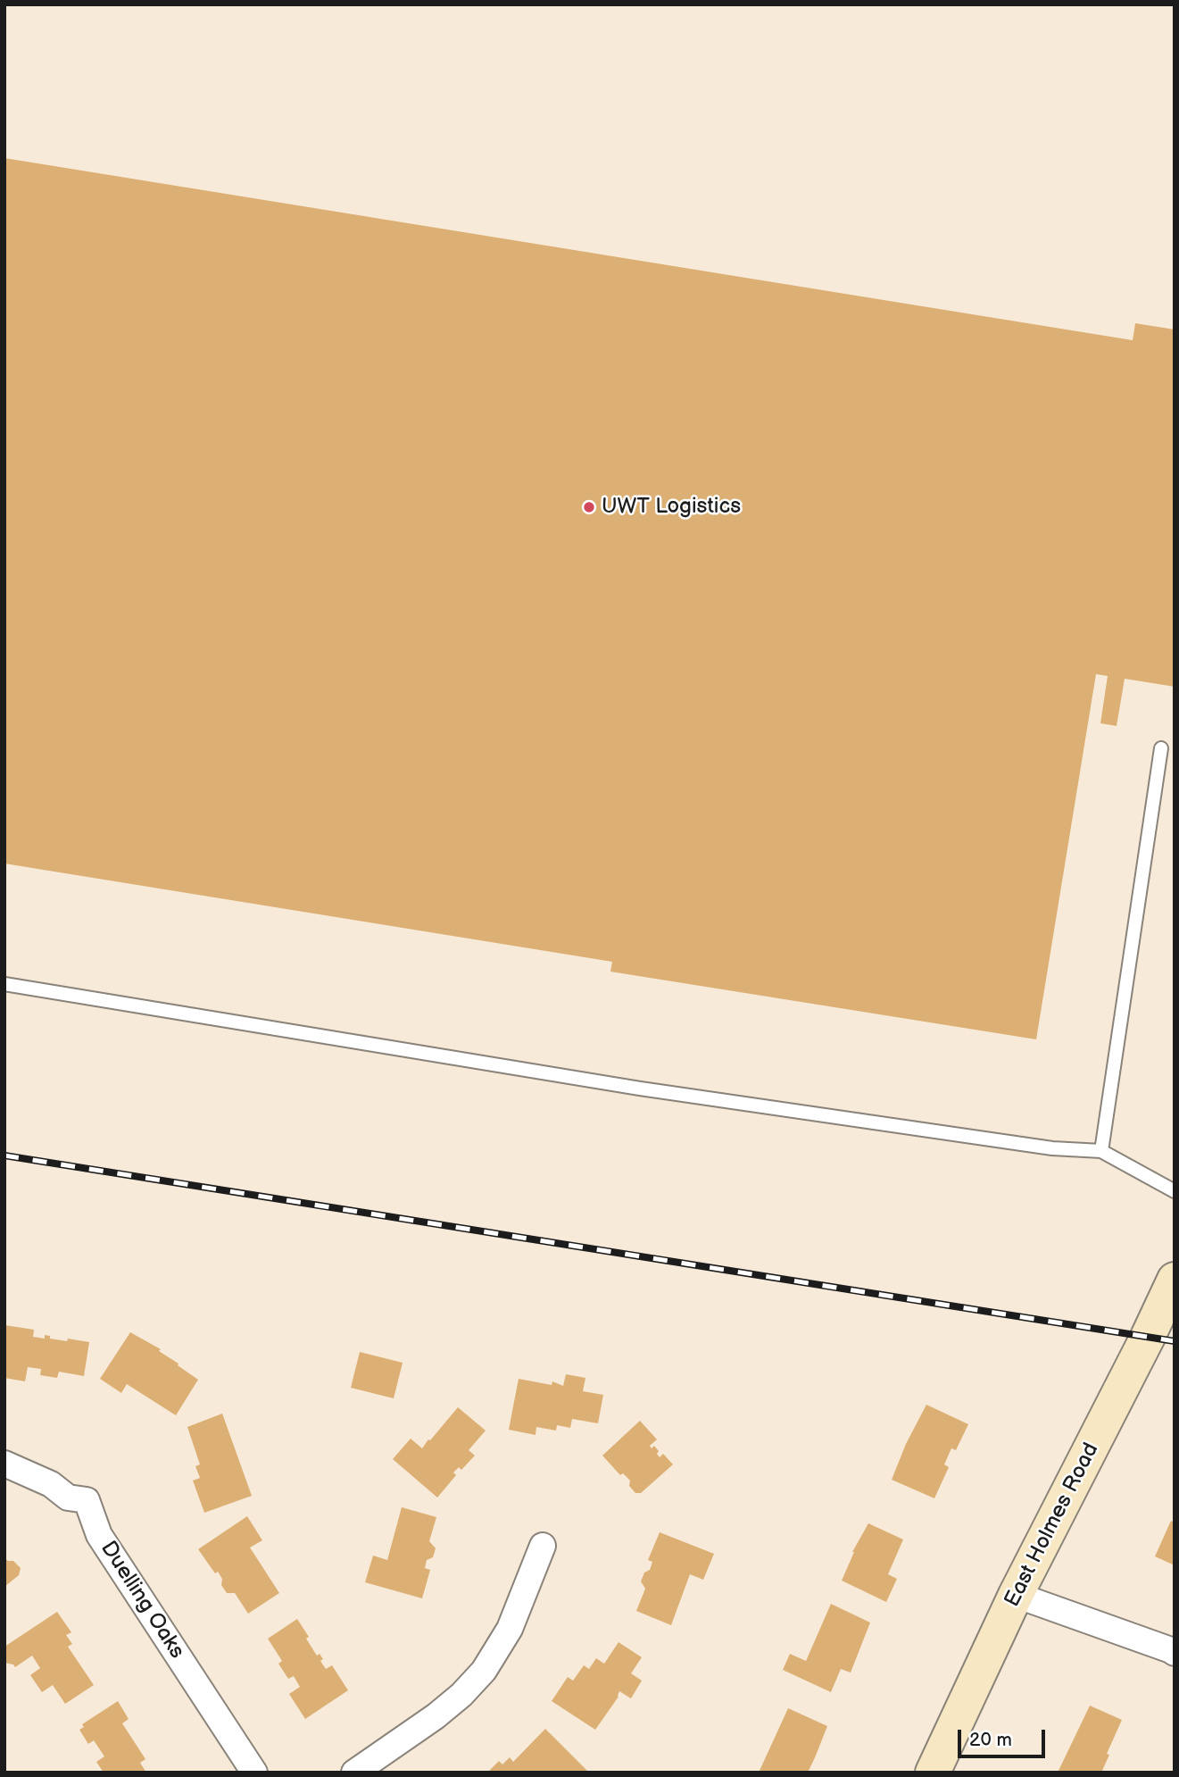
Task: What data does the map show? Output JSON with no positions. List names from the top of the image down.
{
  "streets": {
    "main road": ["East Holmes Road"],
    "street": ["Duelling Oaks"]
  },
  "places": ["UWT Logistics"],
  "scale_bar": "20 m"
}
